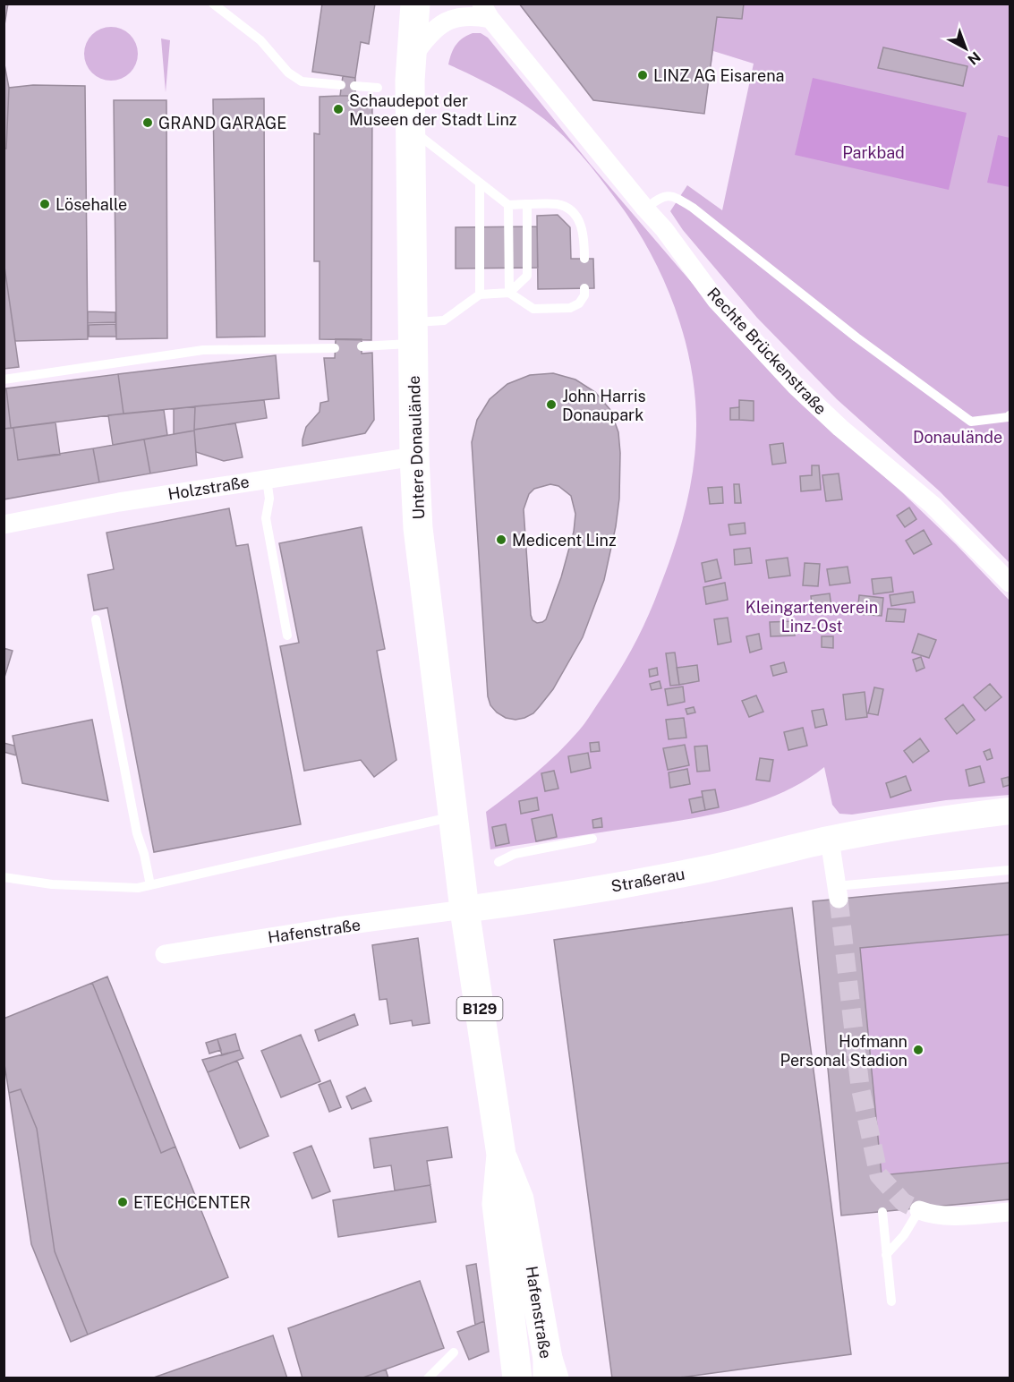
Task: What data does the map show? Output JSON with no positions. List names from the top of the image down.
{
  "streets": {
    "main road": [
      "Untere Donaulände",
      "Straßerau",
      "Hafenstraße",
      "B129"
    ],
    "street": ["Rechte Brückenstraße", "Holzstraße"]
  },
  "crossings": [
    ["Rechte Brückenstraße", "Untere Donaulände"],
    ["Untere Donaulände", "Holzstraße"],
    ["Untere Donaulände", "Straßerau"],
    ["Untere Donaulände", "Hafenstraße"],
    ["Straßerau", "Hafenstraße"]
  ],
  "parks": ["Parkbad", "Donaulände", "Kleingartenverein Linz-Ost"],
  "places": [
    "LINZ AG Eisarena",
    "Schaudepot der Museen der Stadt Linz",
    "GRAND GARAGE",
    "Lösehalle",
    "John Harris Donaupark",
    "Medicent Linz",
    "Hofmann Personal Stadion",
    "ETECHCENTER"
  ],
  "north": "bottom right"
}
